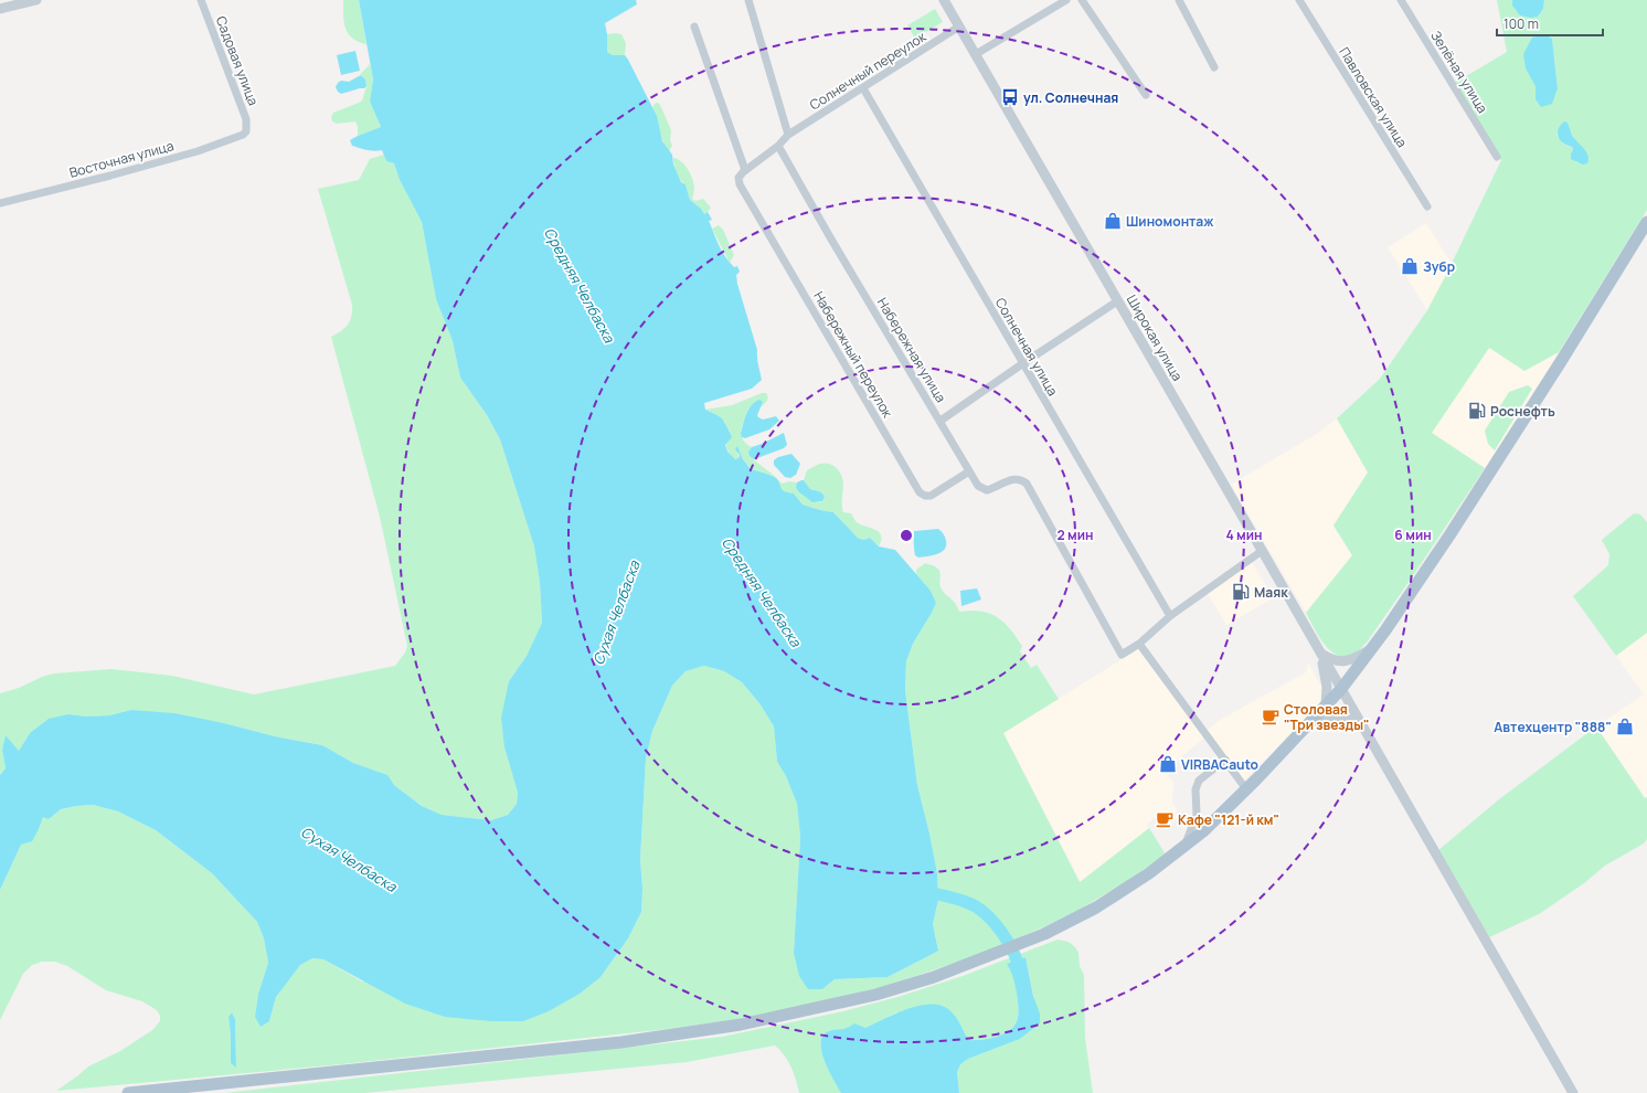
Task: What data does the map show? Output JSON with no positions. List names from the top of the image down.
{
  "streets": {
    "street": [
      "Садовая улица",
      "Солнечный переулок",
      "Зелёная улица",
      "Павловская улица",
      "Восточная улица",
      "Широкая улица",
      "Солнечная улица",
      "Набережная улица",
      "Набережный переулок"
    ]
  },
  "crossings": [
    ["Садовая улица", "Восточная улица"],
    ["Солнечный переулок", "Широкая улица"],
    ["Солнечный переулок", "Солнечная улица"],
    ["Набережная улица", "Набережный переулок"]
  ],
  "water": ["Средняя Челбаска", "Сухая Челбаска"],
  "places": {
    "bus stop": ["ул. Солнечная"],
    "shop": [
      "Шиномонтаж",
      "Зубр",
      "Автехцентр \"888\"",
      "VIRBACauto"
    ],
    "fuel station": ["Роснефть", "Маяк"],
    "cafe": ["Столовая \"Три звезды\"", "Кафе \"121-й км\""]
  },
  "scale_bar": "100 m",
  "rings": ["2 мин", "4 мин", "6 мин"]
}
